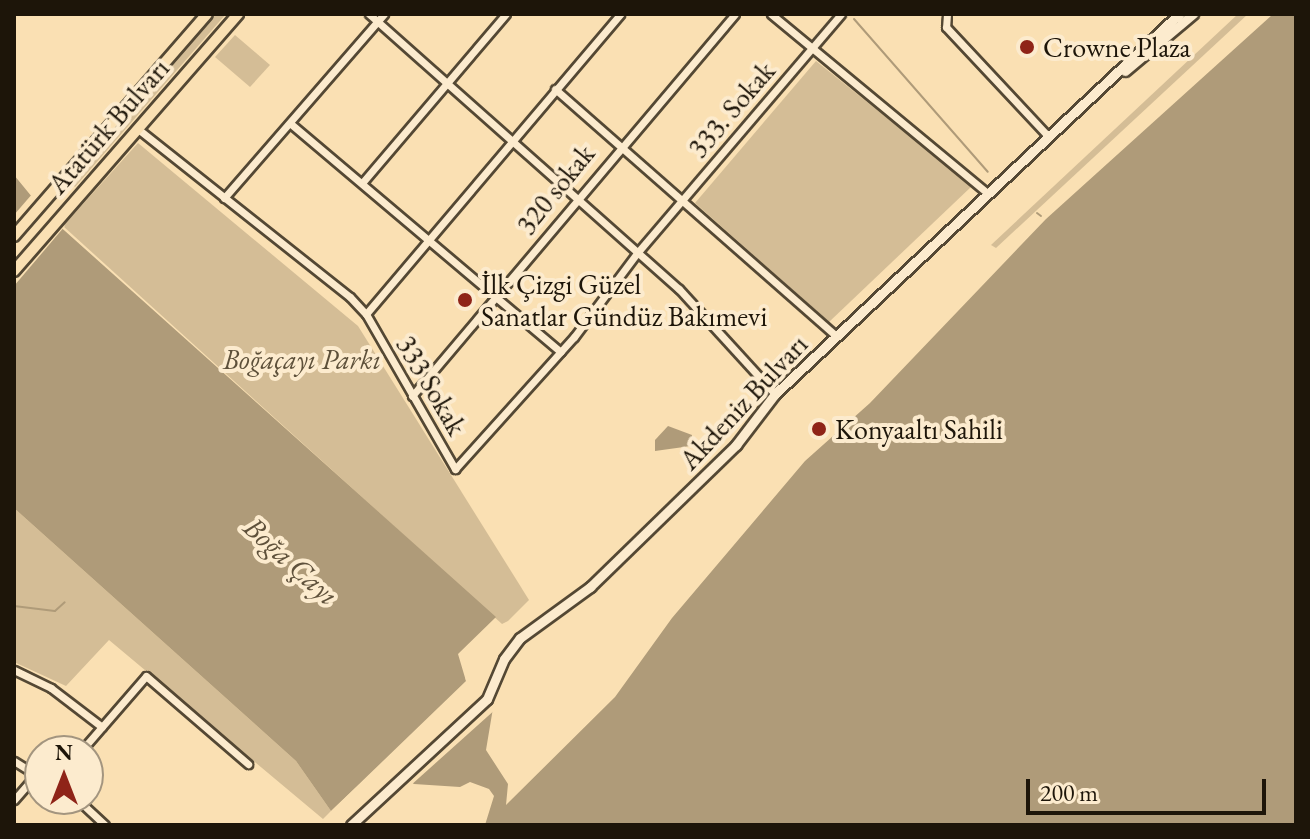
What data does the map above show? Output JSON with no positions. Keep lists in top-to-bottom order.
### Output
{
  "streets": {
    "main road": ["Atatürk Bulvarı", "Akdeniz Bulvarı"],
    "street": ["333. Sokak", "320 sokak", "333 Sokak"]
  },
  "crossings": [
    ["333. Sokak", "333 Sokak"],
    ["Atatürk Bulvarı", "333 Sokak"],
    ["320 sokak", "333 Sokak"]
  ],
  "water": ["Boğa Çayı"],
  "parks": ["Boğaçayı Parkı"],
  "places": ["Crowne Plaza", "İlk Çizgi Güzel Sanatlar Gündüz Bakımevi", "Konyaaltı Sahili"],
  "scale_bar": "200 m",
  "north": "top"
}
